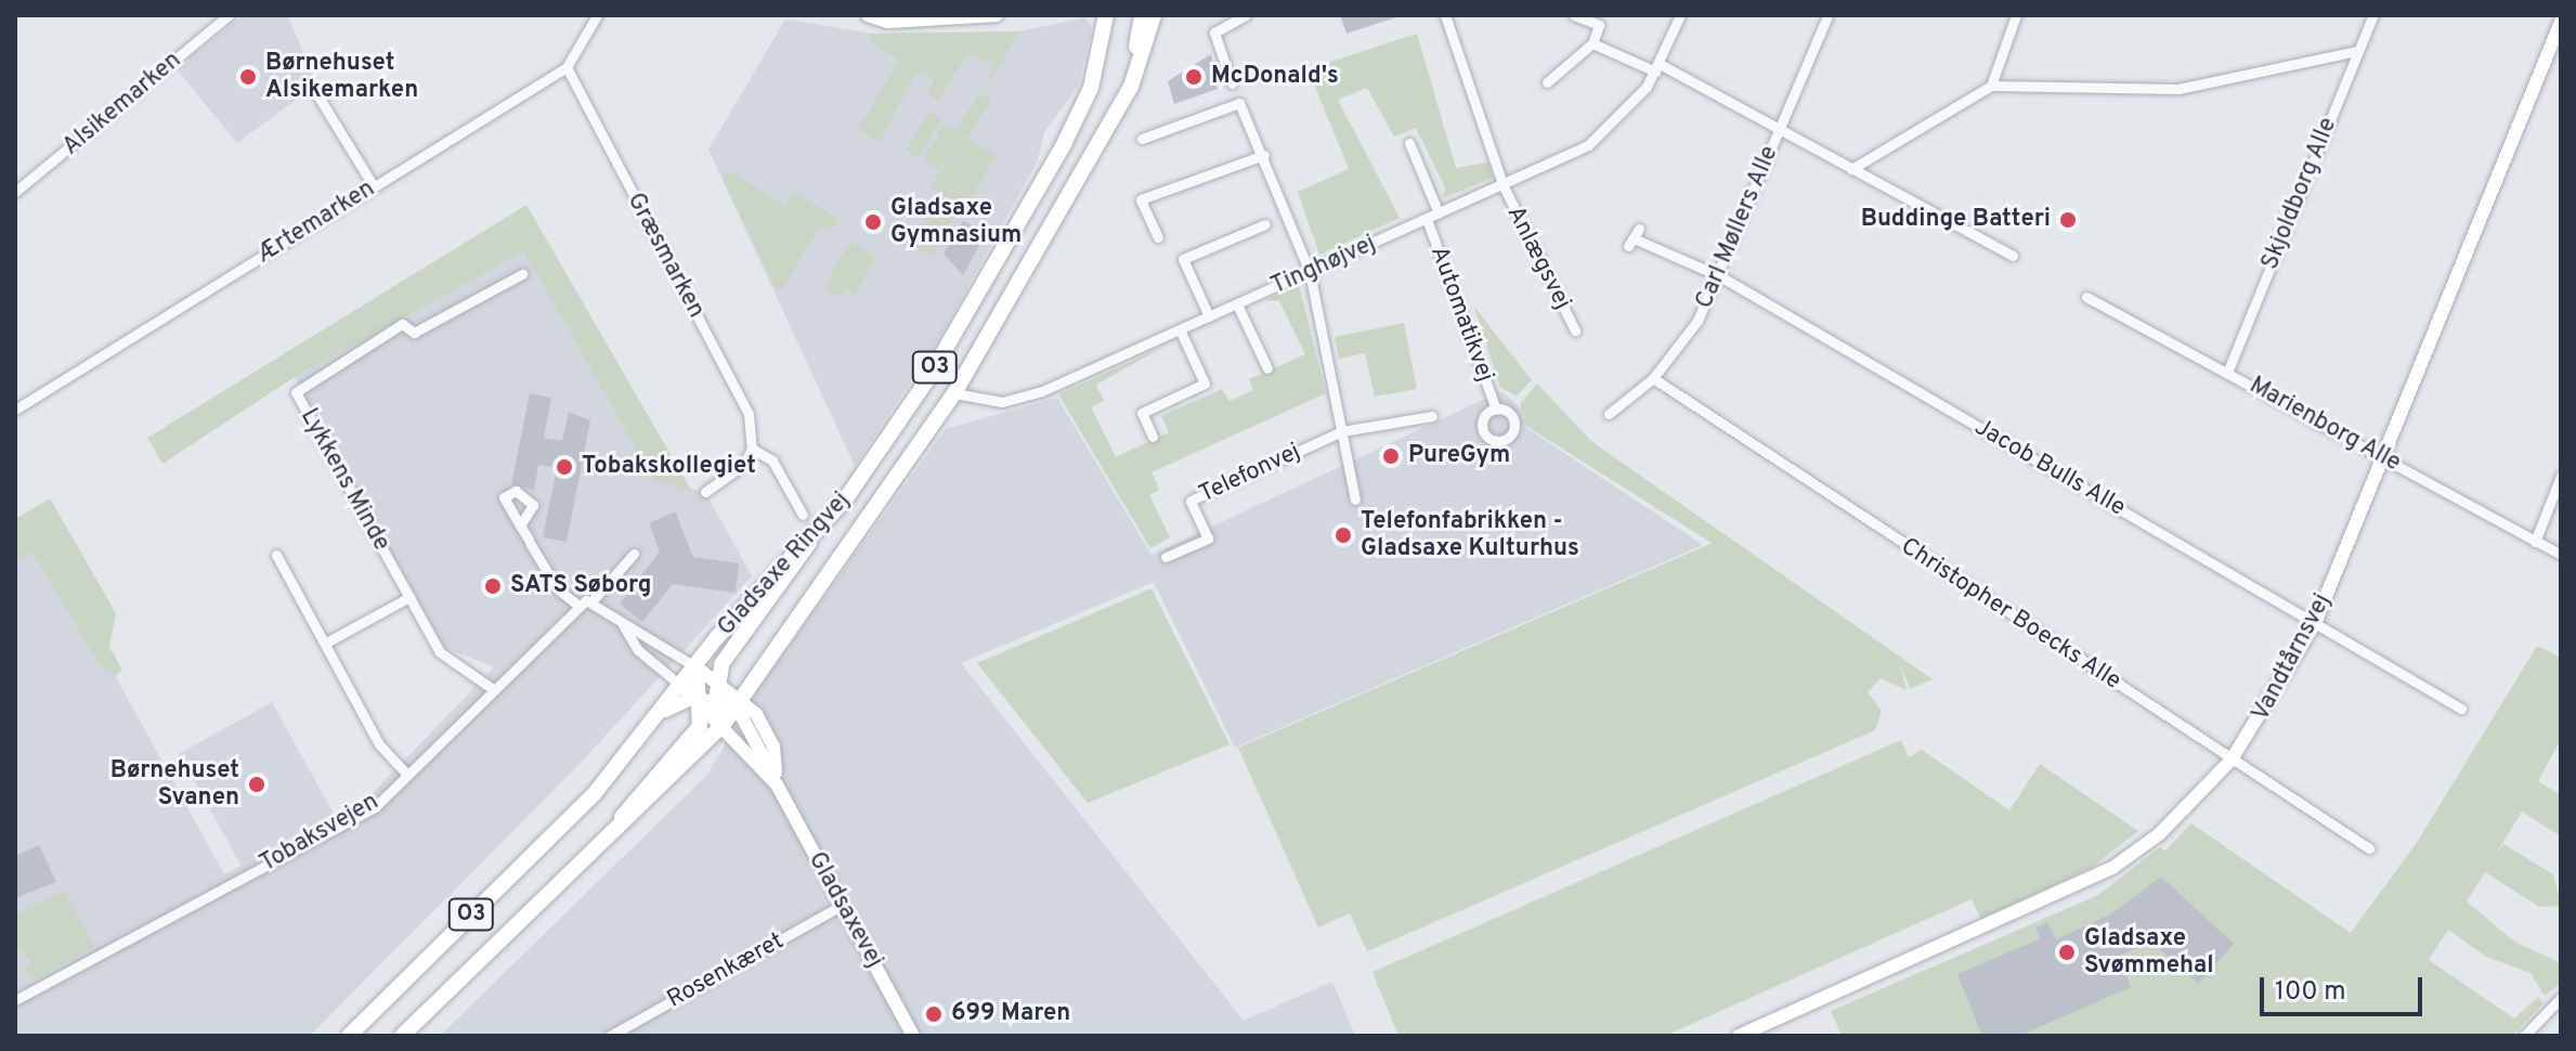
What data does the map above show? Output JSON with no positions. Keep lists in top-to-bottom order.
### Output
{
  "streets": {
    "main road": ["O3", "Gladsaxe Ringvej"],
    "street": [
      "Alsikemarken",
      "Skjoldborg Alle",
      "Ærtemarken",
      "Carl Møllers Alle",
      "Græsmarken",
      "Anlægsvej",
      "Tinghøjvej",
      "Automatikvej",
      "Marienborg Alle",
      "Jacob Bulls Alle",
      "Telefonvej",
      "Lykkens Minde",
      "Christopher Boecks Alle",
      "Vandtårnsvej",
      "Tobaksvejen",
      "Gladsaxevej",
      "Rosenkæret"
    ]
  },
  "crossings": [
    ["Skjoldborg Alle", "Marienborg Alle"],
    ["Ærtemarken", "Græsmarken"],
    ["Carl Møllers Alle", "Jacob Bulls Alle"],
    ["Carl Møllers Alle", "Christopher Boecks Alle"],
    ["Anlægsvej", "Tinghøjvej"],
    ["Tinghøjvej", "Automatikvej"],
    ["Tinghøjvej", "Gladsaxe Ringvej"],
    ["Marienborg Alle", "Vandtårnsvej"],
    ["Jacob Bulls Alle", "Vandtårnsvej"],
    ["Lykkens Minde", "Tobaksvejen"],
    ["Gladsaxe Ringvej", "Gladsaxevej"],
    ["Christopher Boecks Alle", "Vandtårnsvej"],
    ["Gladsaxevej", "Rosenkæret"]
  ],
  "places": [
    "Børnehuset Alsikemarken",
    "McDonald's",
    "Buddinge Batteri",
    "Gladsaxe Gymnasium",
    "PureGym",
    "Tobakskollegiet",
    "Telefonfabrikken - Gladsaxe Kulturhus",
    "SATS Søborg",
    "Børnehuset Svanen",
    "Gladsaxe Svømmehal",
    "699 Maren"
  ],
  "scale_bar": "100 m"
}
